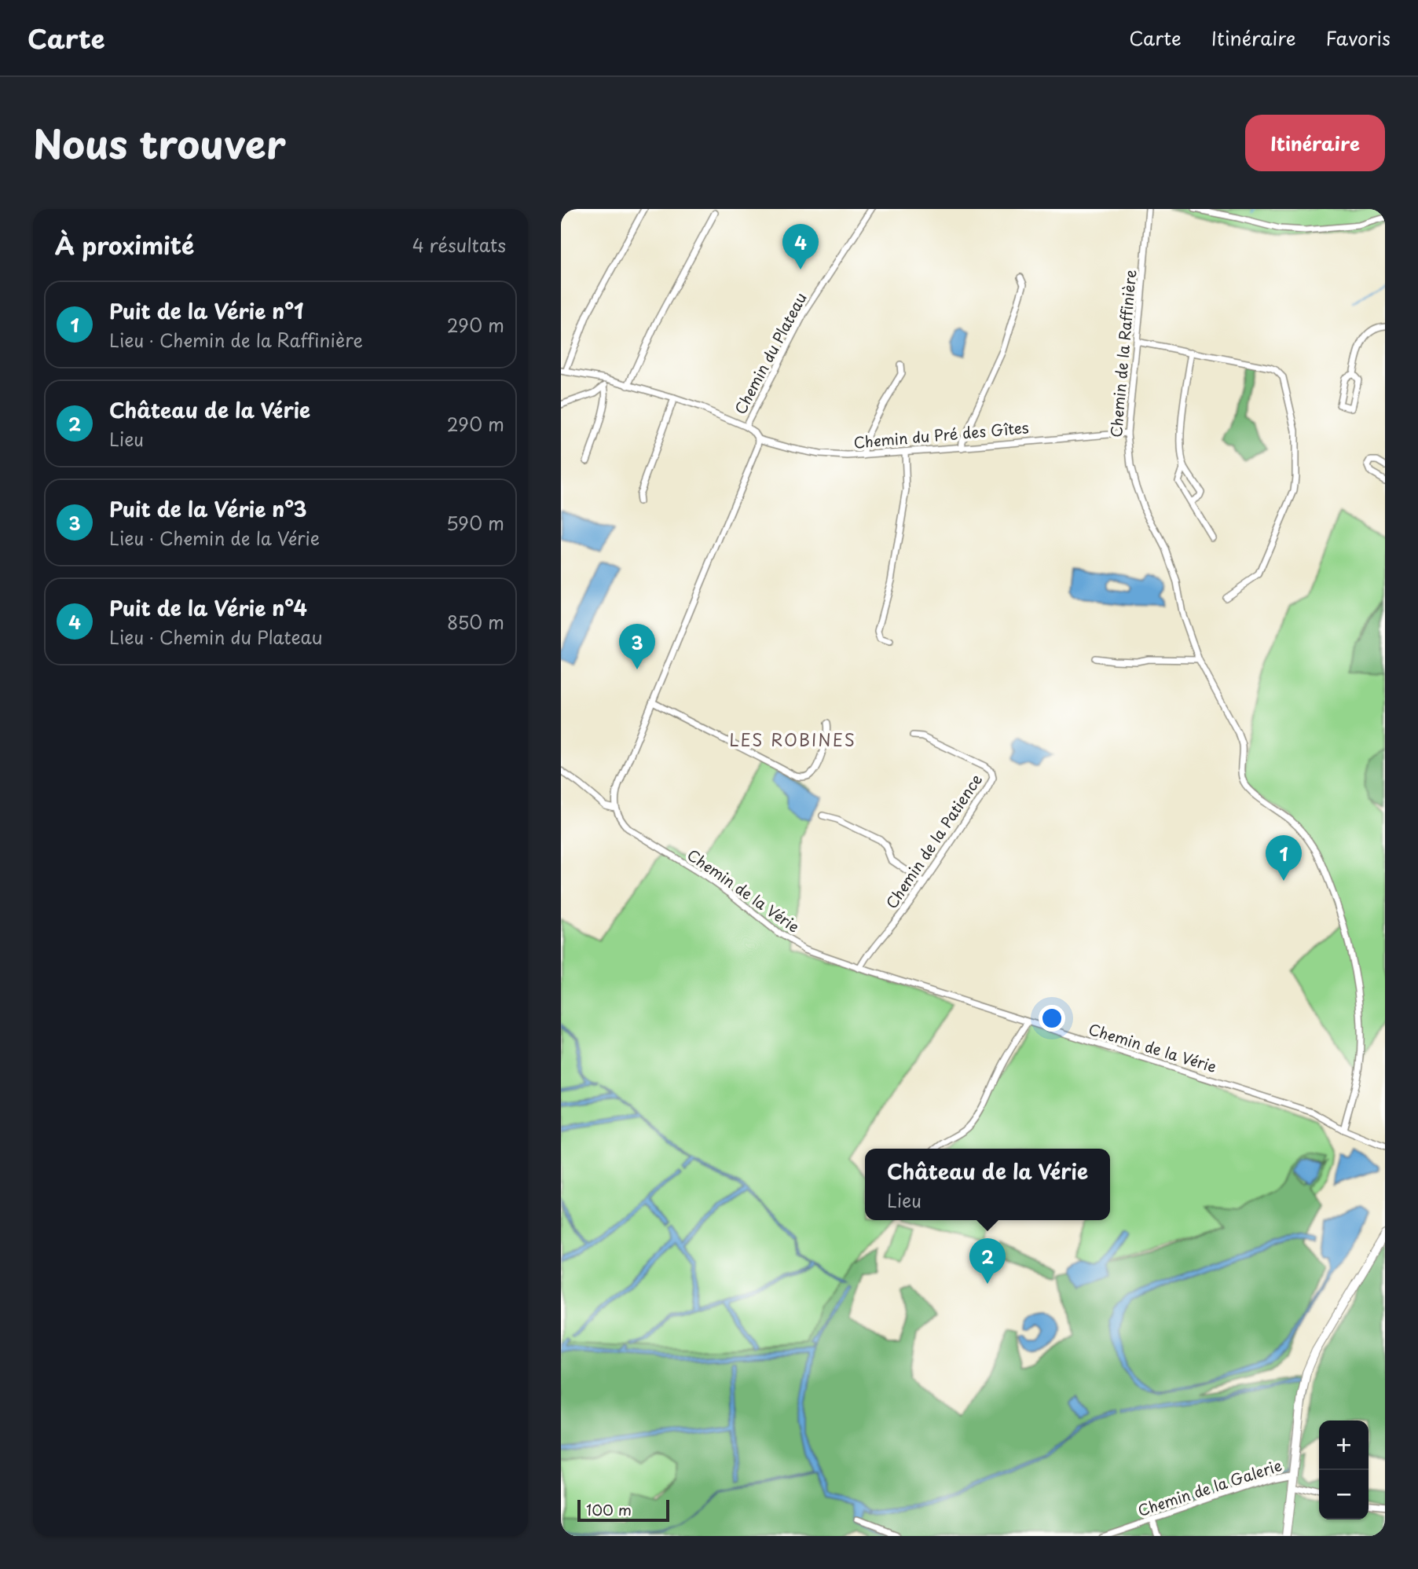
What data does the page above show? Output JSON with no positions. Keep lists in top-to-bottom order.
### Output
{
  "streets": {
    "street": [
      "Chemin du Plateau",
      "Chemin de la Raffinière",
      "Chemin du Pré des Gîtes",
      "Chemin de la Patience",
      "Chemin de la Vérie",
      "Chemin de la Galerie"
    ]
  },
  "crossings": [
    ["Chemin de la Raffinière", "Chemin du Pré des Gîtes"],
    ["Chemin de la Raffinière", "Chemin de la Vérie"],
    ["Chemin de la Patience", "Chemin de la Vérie"]
  ],
  "districts": ["LES ROBINES"],
  "scale_bar": "100 m",
  "page": {
    "header": "Carte",
    "nav": ["Carte", "Itinéraire", "Favoris"],
    "title": "Nous trouver",
    "buttons": "Itinéraire",
    "heading": ["À proximité", "4 résultats"],
    "pins": [
      "4",
      "3",
      "1",
      "2"
    ],
    "list": [
      {
        "mark": "1",
        "name": "Puit de la Vérie n°1",
        "note": "Lieu · Chemin de la Raffinière",
        "value": "290 m"
      },
      {
        "mark": "2",
        "name": "Château de la Vérie",
        "note": "Lieu",
        "value": "290 m"
      },
      {
        "mark": "3",
        "name": "Puit de la Vérie n°3",
        "note": "Lieu · Chemin de la Vérie",
        "value": "590 m"
      },
      {
        "mark": "4",
        "name": "Puit de la Vérie n°4",
        "note": "Lieu · Chemin du Plateau",
        "value": "850 m"
      }
    ],
    "popup": ["Château de la Vérie", "Lieu"],
    "map_buttons": ["+", "−"],
    "scale": "100 m"
  }
}
